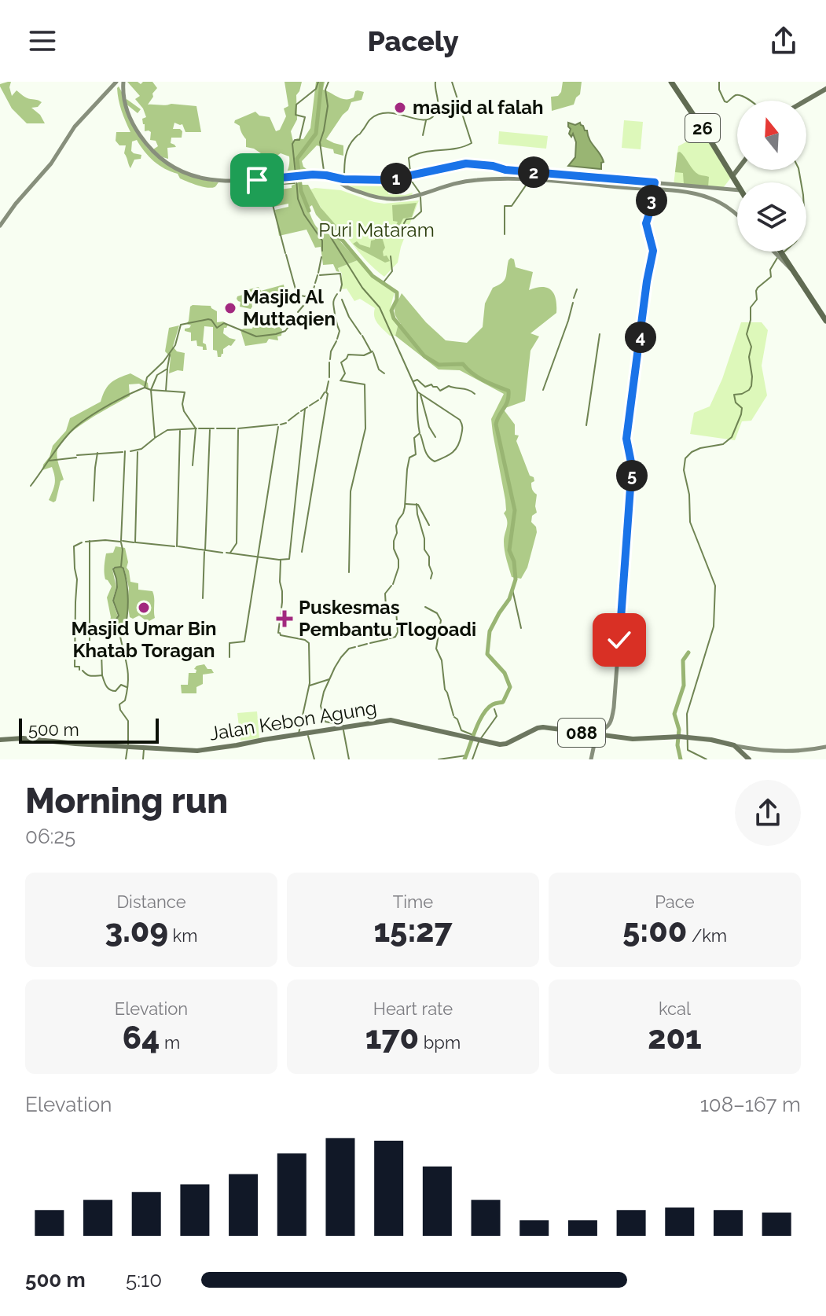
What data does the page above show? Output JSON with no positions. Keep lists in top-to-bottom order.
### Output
{
  "streets": {
    "highway": ["26"],
    "main road": ["Jalan Kebon Agung", "088"]
  },
  "parks": ["Puri Mataram"],
  "places": {
    "other": ["masjid al falah", "Masjid Al Muttaqien", "Masjid Umar Bin Khatab Toragan"],
    "health": ["Puskesmas Pembantu Tlogoadi"]
  },
  "scale_bar": "500 m",
  "north": "top",
  "page": {
    "header": "Pacely",
    "pins": [
      "2",
      "1",
      "3",
      "4",
      "5"
    ],
    "scale": "500 m",
    "heading": ["Morning run", "06:25"],
    "stats": [
      ["Distance", "3.09 km"],
      ["Time", "15:27"],
      ["Pace", "5:00 /km"],
      ["Elevation", "64 m"],
      ["Heart rate", "170 bpm"],
      ["kcal", "201"]
    ],
    "chart": ["Elevation", "108–167 m"],
    "list": [
      {
        "name": "500 m",
        "note": "5:10"
      }
    ]
  }
}
